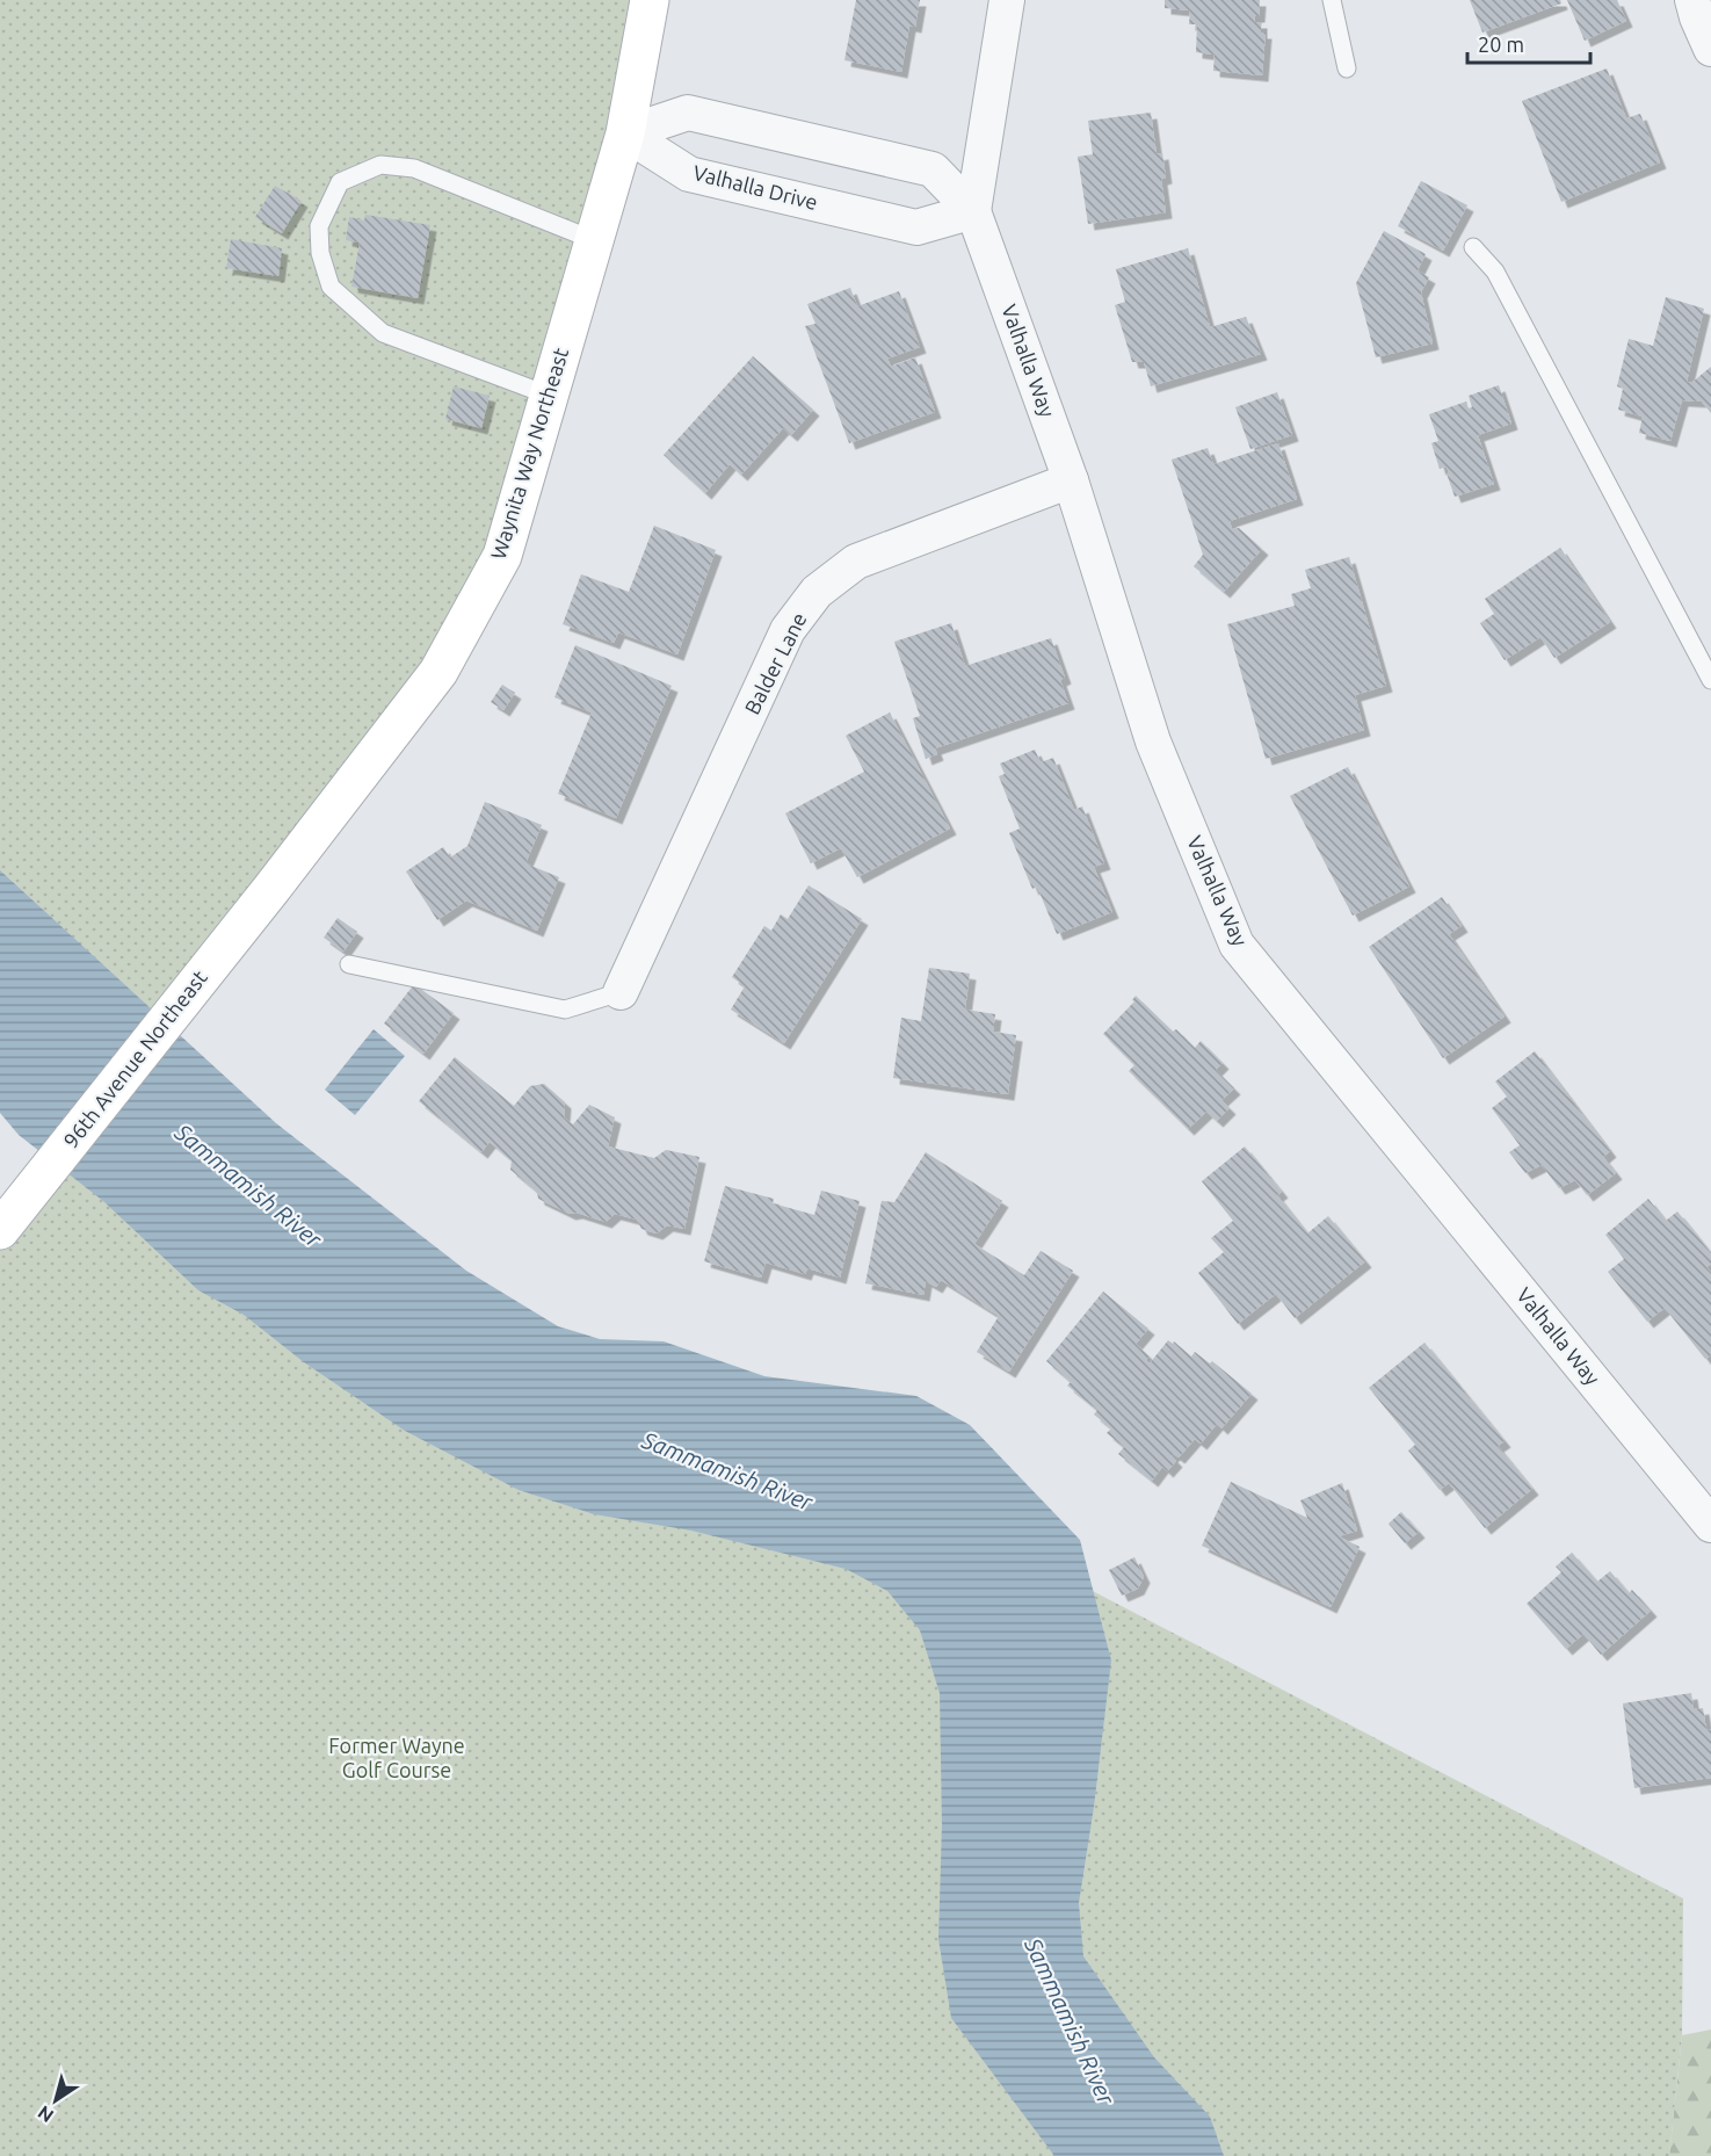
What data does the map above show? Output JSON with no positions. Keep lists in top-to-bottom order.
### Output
{
  "streets": {
    "main road": ["Waynita Way Northeast", "96th Avenue Northeast"],
    "street": ["Valhalla Drive", "Valhalla Way", "Balder Lane"]
  },
  "crossings": [
    ["Valhalla Drive", "Valhalla Way"],
    ["Valhalla Drive", "Waynita Way Northeast"],
    ["Valhalla Way", "Balder Lane"],
    ["Waynita Way Northeast", "96th Avenue Northeast"]
  ],
  "water": ["Sammamish River"],
  "parks": ["Former Wayne Golf Course"],
  "scale_bar": "20 m",
  "north": "bottom left"
}
